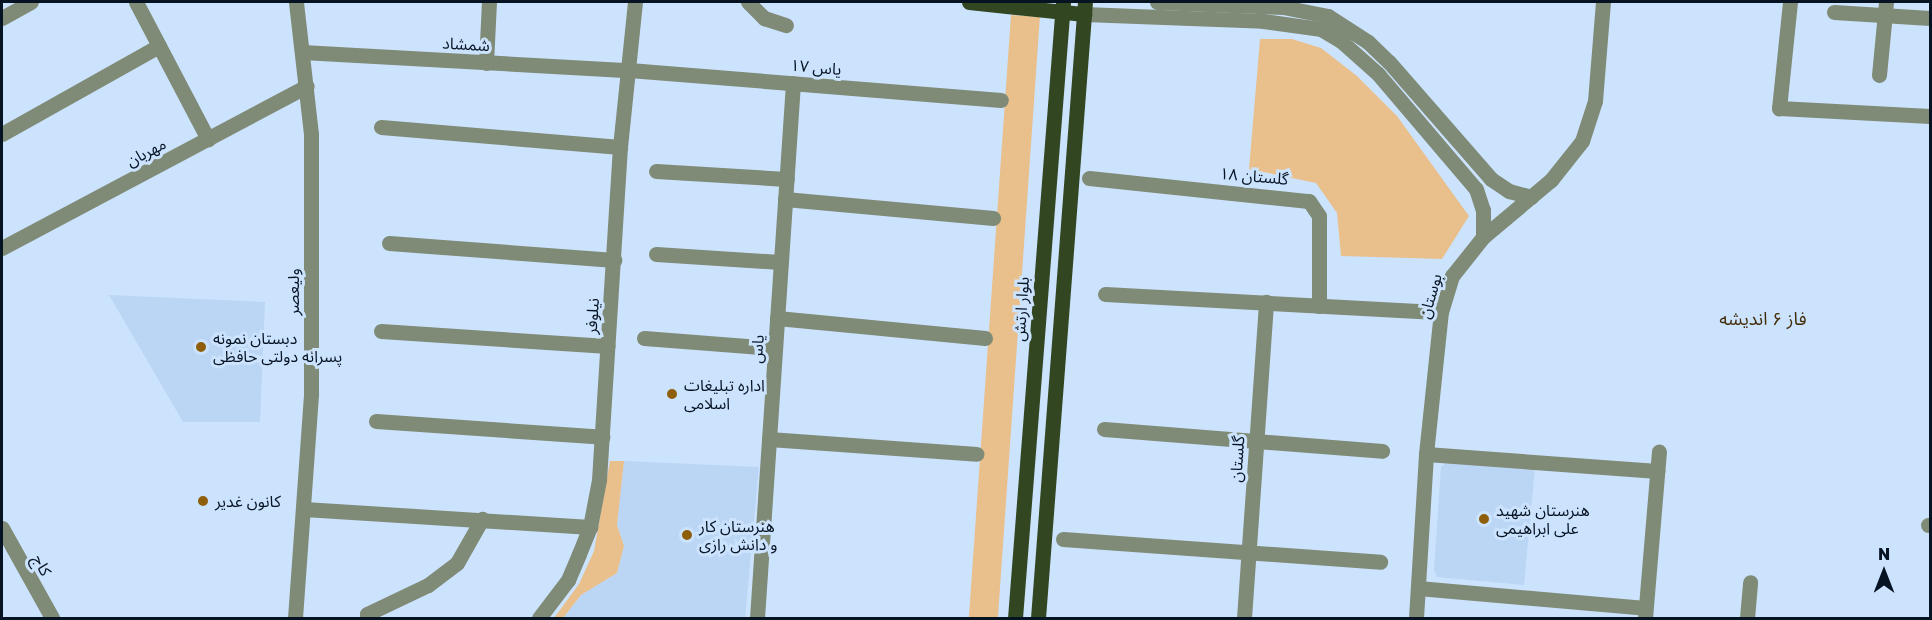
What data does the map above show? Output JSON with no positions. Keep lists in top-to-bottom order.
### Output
{
  "streets": {
    "main road": ["بلوار ارتش"],
    "street": [
      "شمشاد",
      "یاس ۱۷",
      "مهربان",
      "گلستان ۱۸",
      "ولیعصر",
      "بوستان",
      "نیلوفر",
      "یاس",
      "گلستان",
      "کاج"
    ]
  },
  "crossings": [
    ["شمشاد", "یاس ۱۷"],
    ["شمشاد", "ولیعصر"],
    ["شمشاد", "نیلوفر"],
    ["یاس ۱۷", "نیلوفر"],
    ["یاس ۱۷", "یاس"],
    ["مهربان", "ولیعصر"]
  ],
  "districts": ["فاز ۶ اندیشه"],
  "places": [
    "دبستان نمونه پسرانه دولتی حافظی",
    "اداره تبلیغات اسلامی",
    "کانون غدیر",
    "هنرستان شهید علی ابراهیمی",
    "هنرستان کار و دانش رازی"
  ],
  "north": "top"
}
